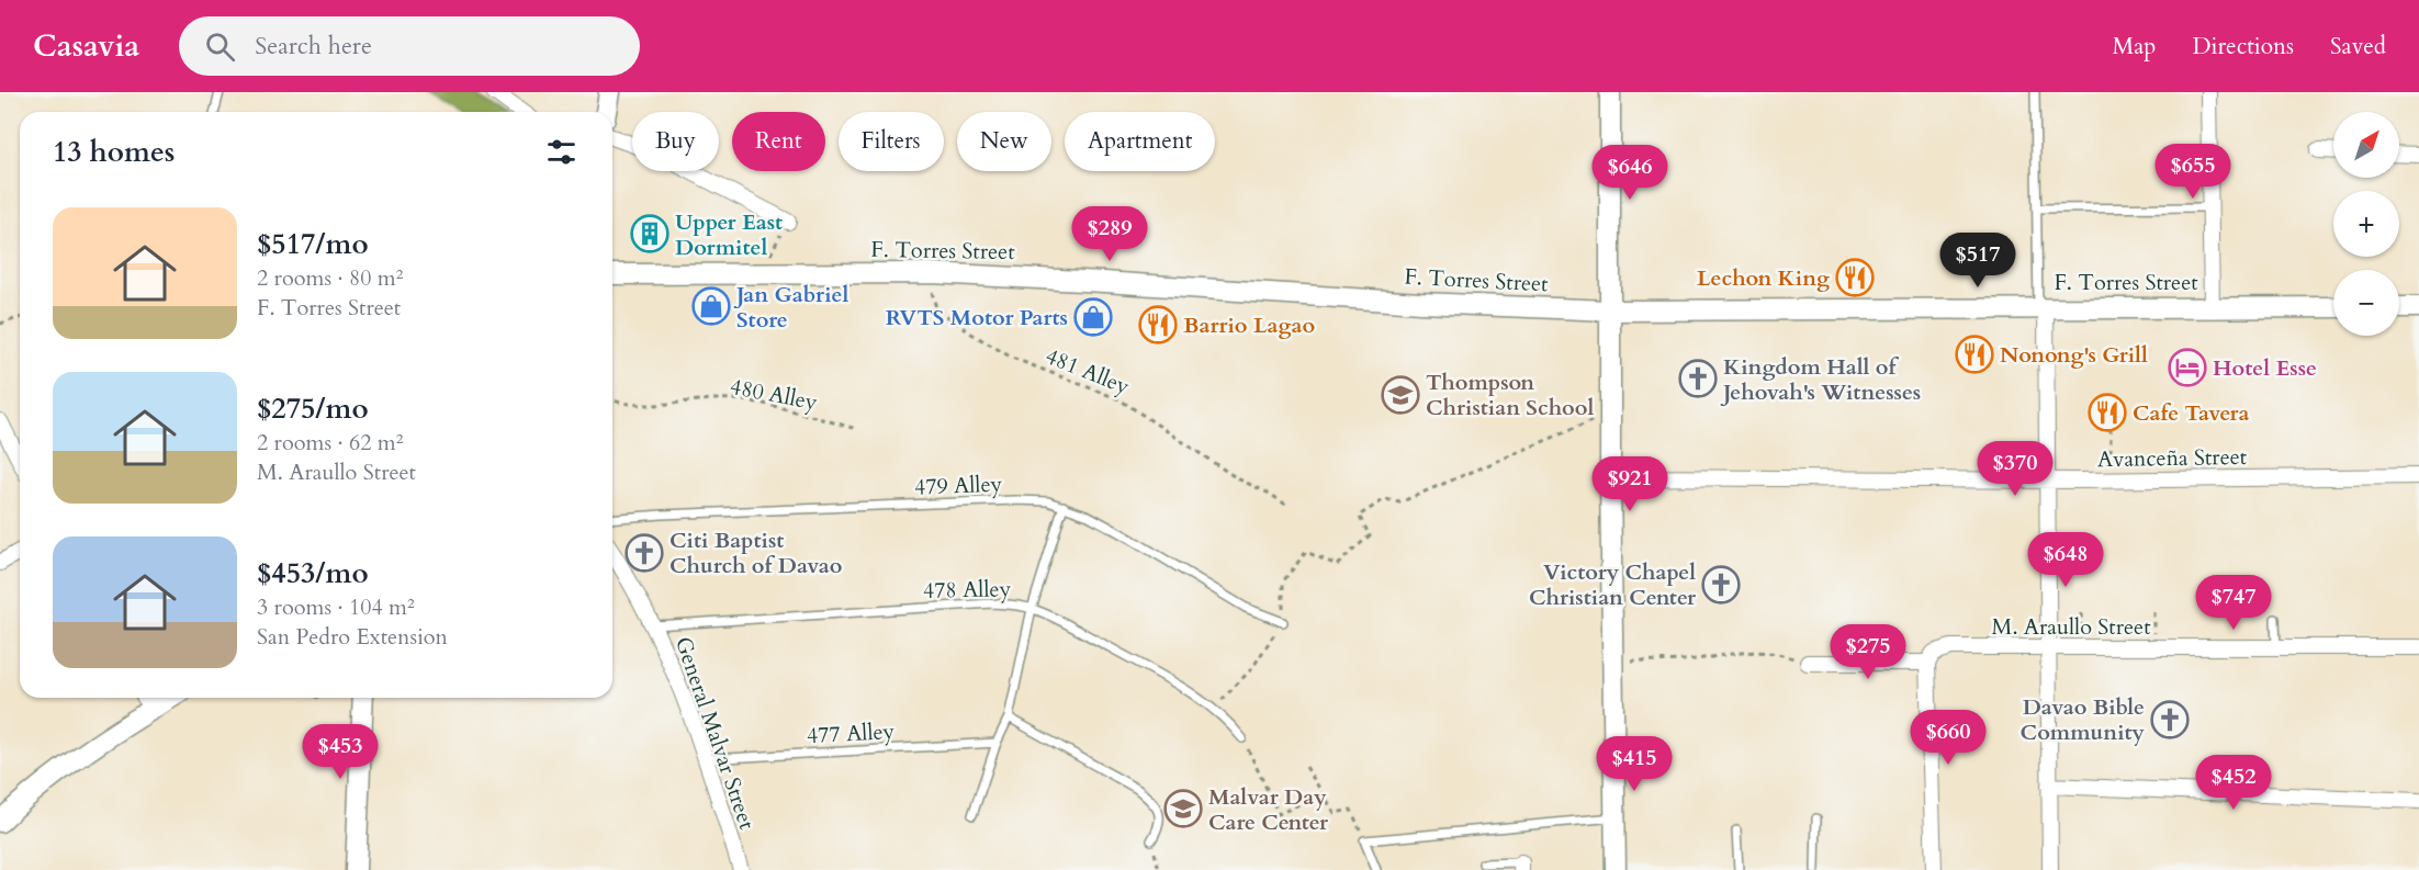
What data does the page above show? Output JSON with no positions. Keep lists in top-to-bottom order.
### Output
{
  "streets": {
    "main road": ["F. Torres Street"],
    "street": ["Avanceña Street", "M. Araullo Street", "General Malvar Street"],
    "lane": ["479 Alley", "478 Alley", "477 Alley"],
    "path": ["481 Alley", "480 Alley"]
  },
  "crossings": [
    ["F. Torres Street", "481 Alley"],
    ["478 Alley", "General Malvar Street"],
    ["General Malvar Street", "477 Alley"]
  ],
  "places": {
    "building": ["Upper East Dormitel"],
    "restaurant": [
      "Lechon King",
      "Barrio Lagao",
      "Nonong's Grill",
      "Cafe Tavera"
    ],
    "shop": ["Jan Gabriel Store", "RVTS Motor Parts"],
    "hotel": ["Hotel Esse"],
    "church": [
      "Kingdom Hall of Jehovah's Witnesses",
      "Citi Baptist Church of Davao",
      "Victory Chapel Christian Center",
      "Davao Bible Community"
    ],
    "school or university": ["Thompson Christian School", "Malvar Day Care Center"]
  },
  "north": "top right",
  "page": {
    "header": "Casavia",
    "search": "Search here",
    "nav": ["Map", "Directions", "Saved"],
    "map_buttons": ["+", "−"],
    "chip": [
      "Buy",
      "Rent",
      "Filters",
      "New",
      "Apartment"
    ],
    "heading": "13 homes",
    "price": [
      "$655",
      "$646",
      "$289",
      "$517",
      "$370",
      "$921",
      "$648",
      "$747",
      "$275",
      "$660",
      "$453",
      "$415",
      "$452"
    ],
    "list": [
      {
        "name": "$517/mo",
        "note": "2 rooms · 80 m² · F. Torres Street"
      },
      {
        "name": "$275/mo",
        "note": "2 rooms · 62 m² · M. Araullo Street"
      },
      {
        "name": "$453/mo",
        "note": "3 rooms · 104 m² · San Pedro Extension"
      }
    ]
  }
}
